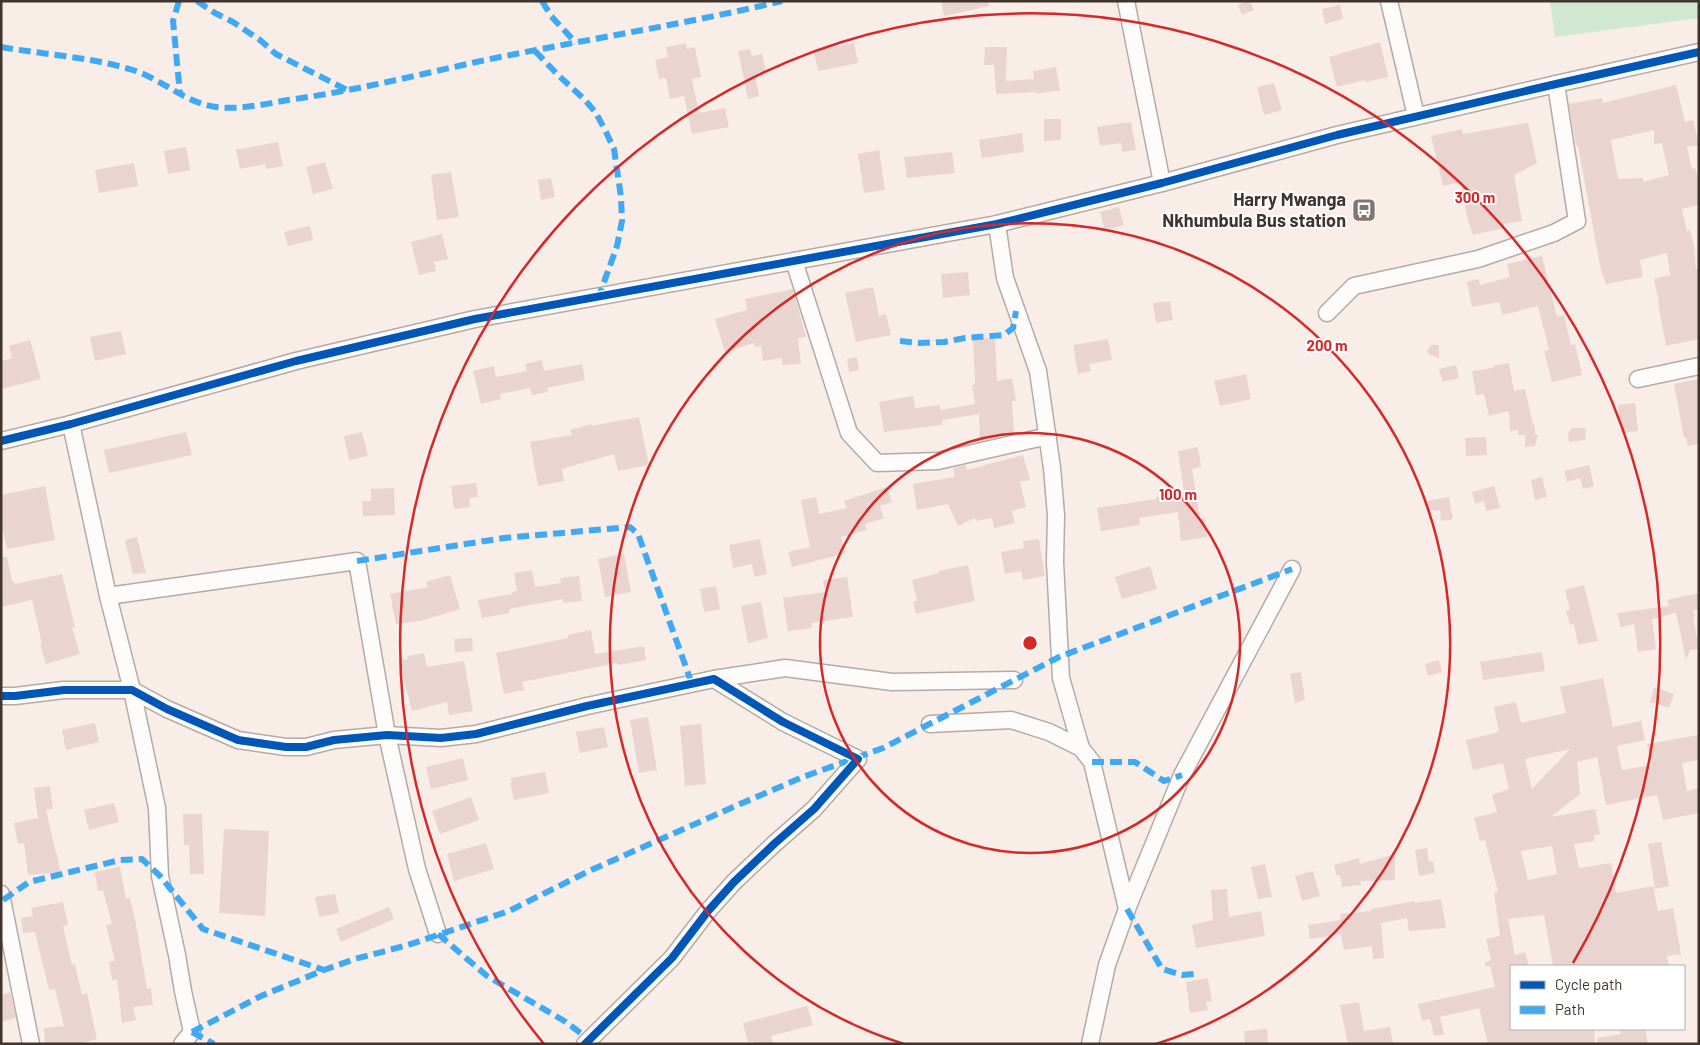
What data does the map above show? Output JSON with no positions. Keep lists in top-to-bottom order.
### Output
{
  "places": {
    "bus stop": ["Harry Mwanga Nkhumbula Bus station"]
  },
  "legend": ["Cycle path", "Path"],
  "rings": ["300 m", "200 m", "100 m"]
}
